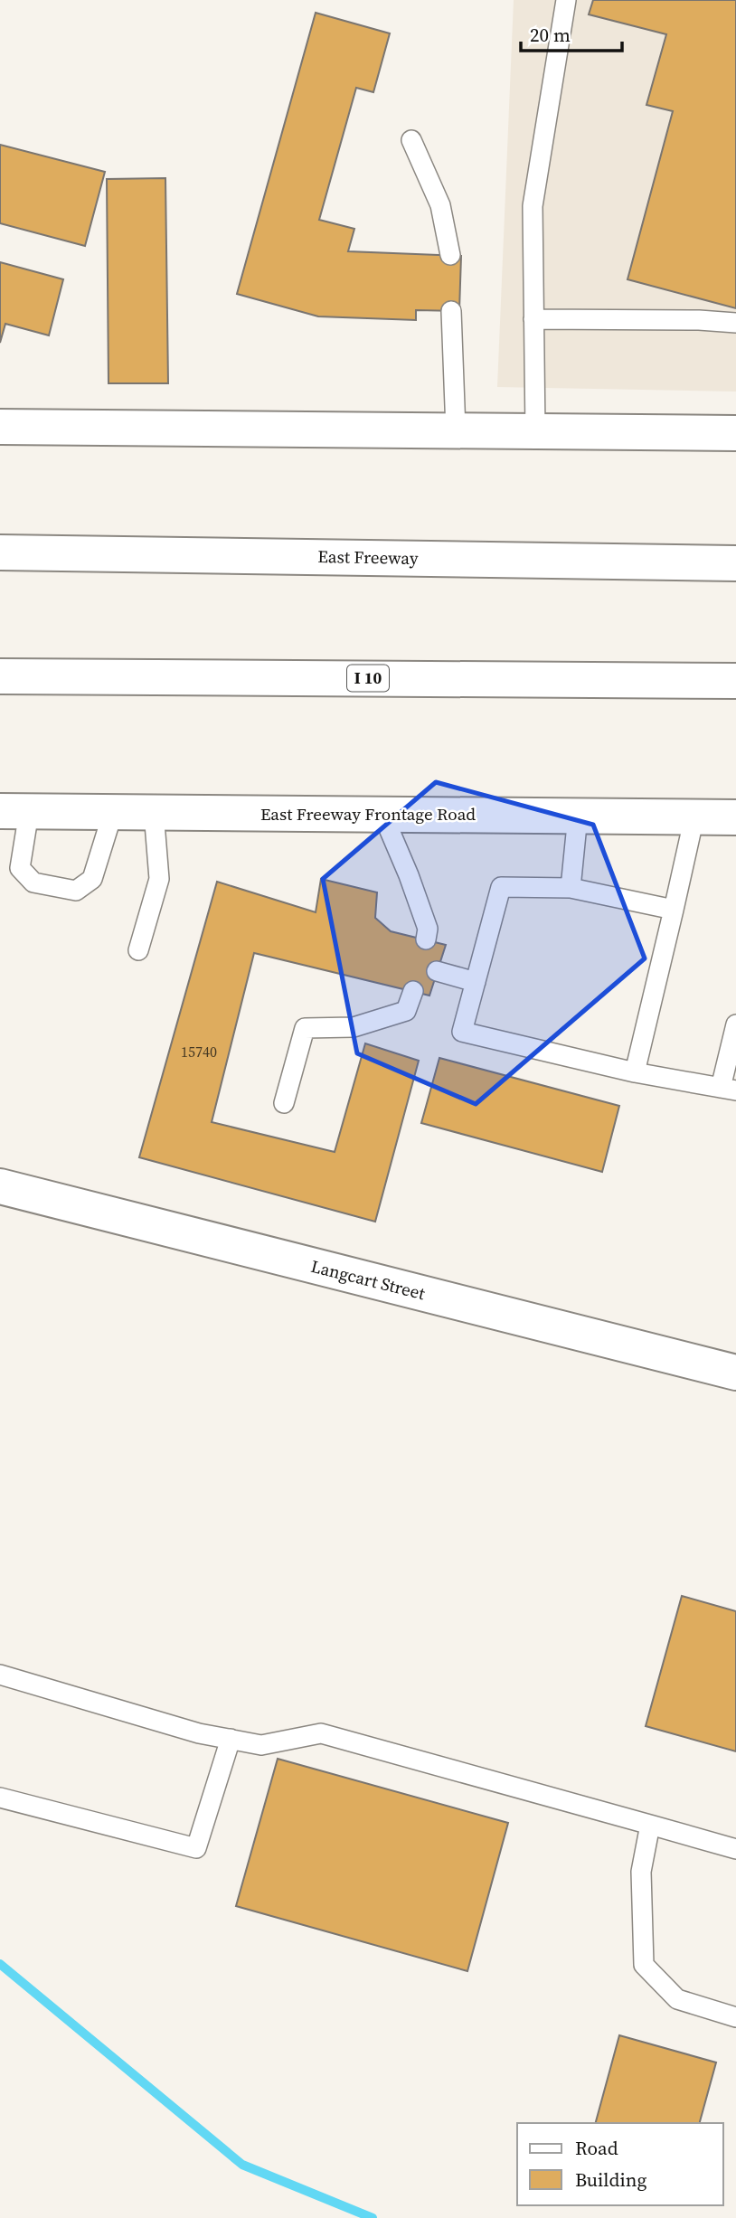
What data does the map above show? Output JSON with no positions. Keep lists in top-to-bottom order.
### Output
{
  "streets": {
    "main road": [
      "East Freeway",
      "I 10",
      "East Freeway Frontage Road",
      "Langcart Street"
    ]
  },
  "house_numbers": ["15740"],
  "legend": ["Road", "Building"],
  "scale_bar": "20 m"
}
